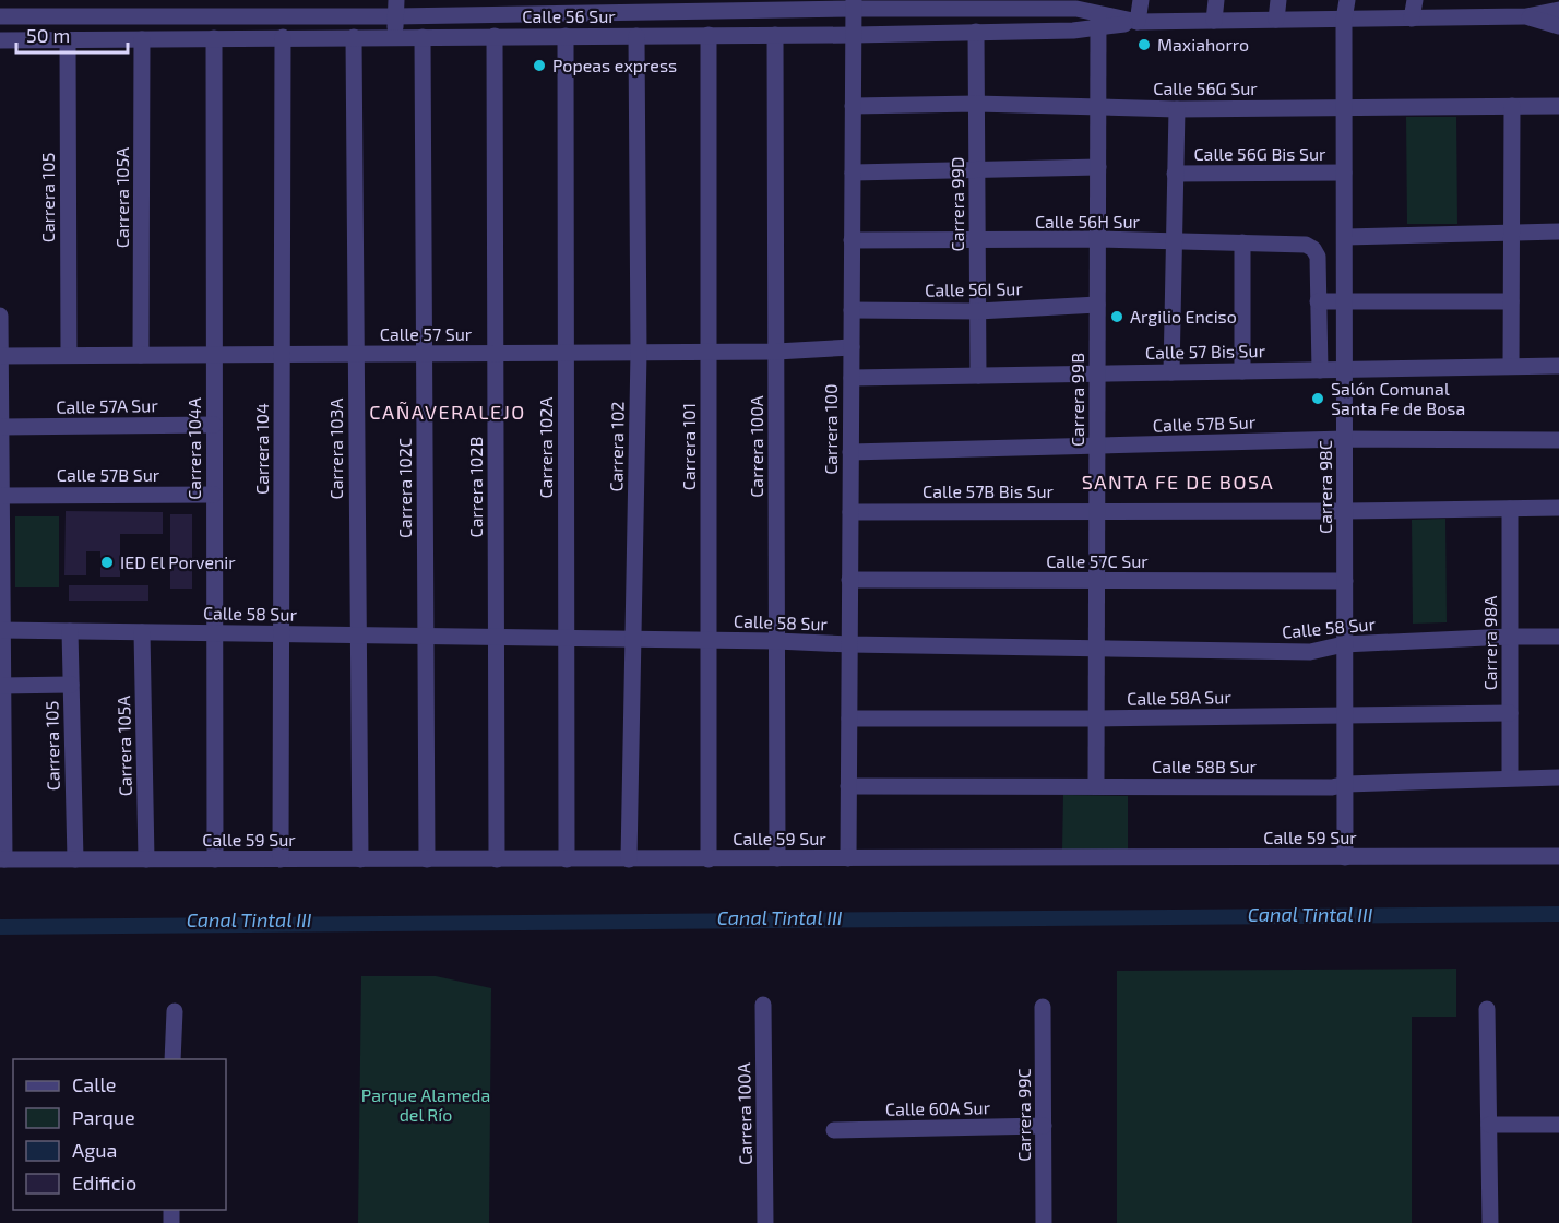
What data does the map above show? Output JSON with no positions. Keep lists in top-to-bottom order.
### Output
{
  "streets": {
    "street": [
      "Calle 56 Sur",
      "Calle 56G Sur",
      "Calle 56G Bis Sur",
      "Carrera 105",
      "Carrera 105A",
      "Carrera 99D",
      "Calle 56H Sur",
      "Calle 56I Sur",
      "Calle 57 Sur",
      "Calle 57 Bis Sur",
      "Carrera 99B",
      "Calle 57A Sur",
      "Calle 57B Sur",
      "Carrera 100",
      "Carrera 102",
      "Carrera 101",
      "Carrera 100A",
      "Carrera 102A",
      "Carrera 104A",
      "Carrera 104",
      "Carrera 103A",
      "Carrera 102B",
      "Carrera 98C",
      "Carrera 102C",
      "Calle 57B Bis Sur",
      "Calle 57C Sur",
      "Calle 58 Sur",
      "Carrera 98A",
      "Calle 58A Sur",
      "Calle 58B Sur",
      "Calle 59 Sur",
      "Calle 60A Sur",
      "Carrera 99C"
    ]
  },
  "crossings": [
    ["Calle 56 Sur", "Carrera 105"],
    ["Calle 56 Sur", "Carrera 105A"],
    ["Calle 56 Sur", "Carrera 99D"],
    ["Calle 56 Sur", "Carrera 99B"],
    ["Calle 56 Sur", "Carrera 100"],
    ["Calle 56 Sur", "Carrera 102"],
    ["Calle 56 Sur", "Carrera 101"],
    ["Calle 56 Sur", "Carrera 100A"],
    ["Calle 56 Sur", "Carrera 102A"],
    ["Calle 56 Sur", "Carrera 104A"],
    ["Calle 56 Sur", "Carrera 104"],
    ["Calle 56 Sur", "Carrera 103A"],
    ["Calle 56 Sur", "Carrera 102B"],
    ["Calle 56 Sur", "Carrera 98C"],
    ["Calle 56 Sur", "Carrera 102C"],
    ["Calle 56G Sur", "Carrera 99D"],
    ["Calle 56G Sur", "Carrera 99B"],
    ["Calle 56G Sur", "Carrera 100"],
    ["Calle 56G Sur", "Carrera 98C"],
    ["Calle 56G Bis Sur", "Carrera 98C"],
    ["Carrera 105", "Calle 57 Sur"],
    ["Carrera 105", "Calle 58 Sur"],
    ["Carrera 105", "Calle 59 Sur"],
    ["Carrera 105A", "Calle 57 Sur"],
    ["Carrera 105A", "Calle 58 Sur"],
    ["Carrera 105A", "Calle 59 Sur"],
    ["Carrera 99D", "Calle 56H Sur"],
    ["Carrera 99D", "Calle 56I Sur"],
    ["Carrera 99D", "Calle 57 Bis Sur"],
    ["Calle 56H Sur", "Carrera 99B"],
    ["Calle 56H Sur", "Carrera 100"],
    ["Calle 56I Sur", "Carrera 99B"],
    ["Calle 56I Sur", "Carrera 100"],
    ["Calle 57 Sur", "Carrera 100"],
    ["Calle 57 Sur", "Carrera 102"],
    ["Calle 57 Sur", "Carrera 101"],
    ["Calle 57 Sur", "Carrera 100A"],
    ["Calle 57 Sur", "Carrera 102A"],
    ["Calle 57 Sur", "Carrera 104A"],
    ["Calle 57 Sur", "Carrera 104"],
    ["Calle 57 Sur", "Carrera 103A"],
    ["Calle 57 Sur", "Carrera 102B"],
    ["Calle 57 Sur", "Carrera 102C"],
    ["Calle 57 Bis Sur", "Carrera 99B"],
    ["Calle 57 Bis Sur", "Carrera 100"],
    ["Calle 57 Bis Sur", "Carrera 98C"],
    ["Carrera 99B", "Calle 57B Sur"],
    ["Carrera 99B", "Calle 57B Bis Sur"],
    ["Carrera 99B", "Calle 57C Sur"],
    ["Carrera 99B", "Calle 58 Sur"],
    ["Carrera 99B", "Calle 58A Sur"],
    ["Carrera 99B", "Calle 58B Sur"],
    ["Calle 57A Sur", "Carrera 104A"],
    ["Calle 57B Sur", "Carrera 100"],
    ["Calle 57B Sur", "Carrera 104A"],
    ["Calle 57B Sur", "Carrera 98C"],
    ["Carrera 100", "Calle 57B Bis Sur"],
    ["Carrera 100", "Calle 57C Sur"],
    ["Carrera 100", "Calle 58 Sur"],
    ["Carrera 100", "Calle 58A Sur"],
    ["Carrera 100", "Calle 58B Sur"],
    ["Carrera 100", "Calle 59 Sur"],
    ["Carrera 102", "Calle 58 Sur"],
    ["Carrera 102", "Calle 59 Sur"],
    ["Carrera 101", "Calle 58 Sur"],
    ["Carrera 101", "Calle 59 Sur"],
    ["Carrera 100A", "Calle 58 Sur"],
    ["Carrera 100A", "Calle 59 Sur"],
    ["Carrera 102A", "Calle 58 Sur"],
    ["Carrera 102A", "Calle 59 Sur"],
    ["Carrera 104A", "Calle 58 Sur"],
    ["Carrera 104A", "Calle 59 Sur"],
    ["Carrera 104", "Calle 58 Sur"],
    ["Carrera 104", "Calle 59 Sur"],
    ["Carrera 103A", "Calle 58 Sur"],
    ["Carrera 103A", "Calle 59 Sur"],
    ["Carrera 102B", "Calle 58 Sur"],
    ["Carrera 102B", "Calle 59 Sur"],
    ["Carrera 98C", "Calle 57B Bis Sur"],
    ["Carrera 98C", "Calle 57C Sur"],
    ["Carrera 98C", "Calle 58 Sur"],
    ["Carrera 98C", "Calle 58A Sur"],
    ["Carrera 98C", "Calle 58B Sur"],
    ["Carrera 98C", "Calle 59 Sur"],
    ["Carrera 102C", "Calle 58 Sur"],
    ["Carrera 102C", "Calle 59 Sur"],
    ["Calle 57B Bis Sur", "Carrera 98A"],
    ["Calle 58 Sur", "Carrera 98A"],
    ["Carrera 98A", "Calle 58A Sur"],
    ["Carrera 98A", "Calle 58B Sur"],
    ["Calle 60A Sur", "Carrera 99C"]
  ],
  "districts": ["CAÑAVERALEJO", "SANTA FE DE BOSA"],
  "water": ["Canal Tintal III"],
  "parks": ["Parque Alameda del Río"],
  "places": [
    "Maxiahorro",
    "Popeas express",
    "Argilio Enciso",
    "Salón Comunal Santa Fe de Bosa",
    "IED El Porvenir"
  ],
  "legend": [
    "Calle",
    "Parque",
    "Agua",
    "Edificio"
  ],
  "scale_bar": "50 m"
}
